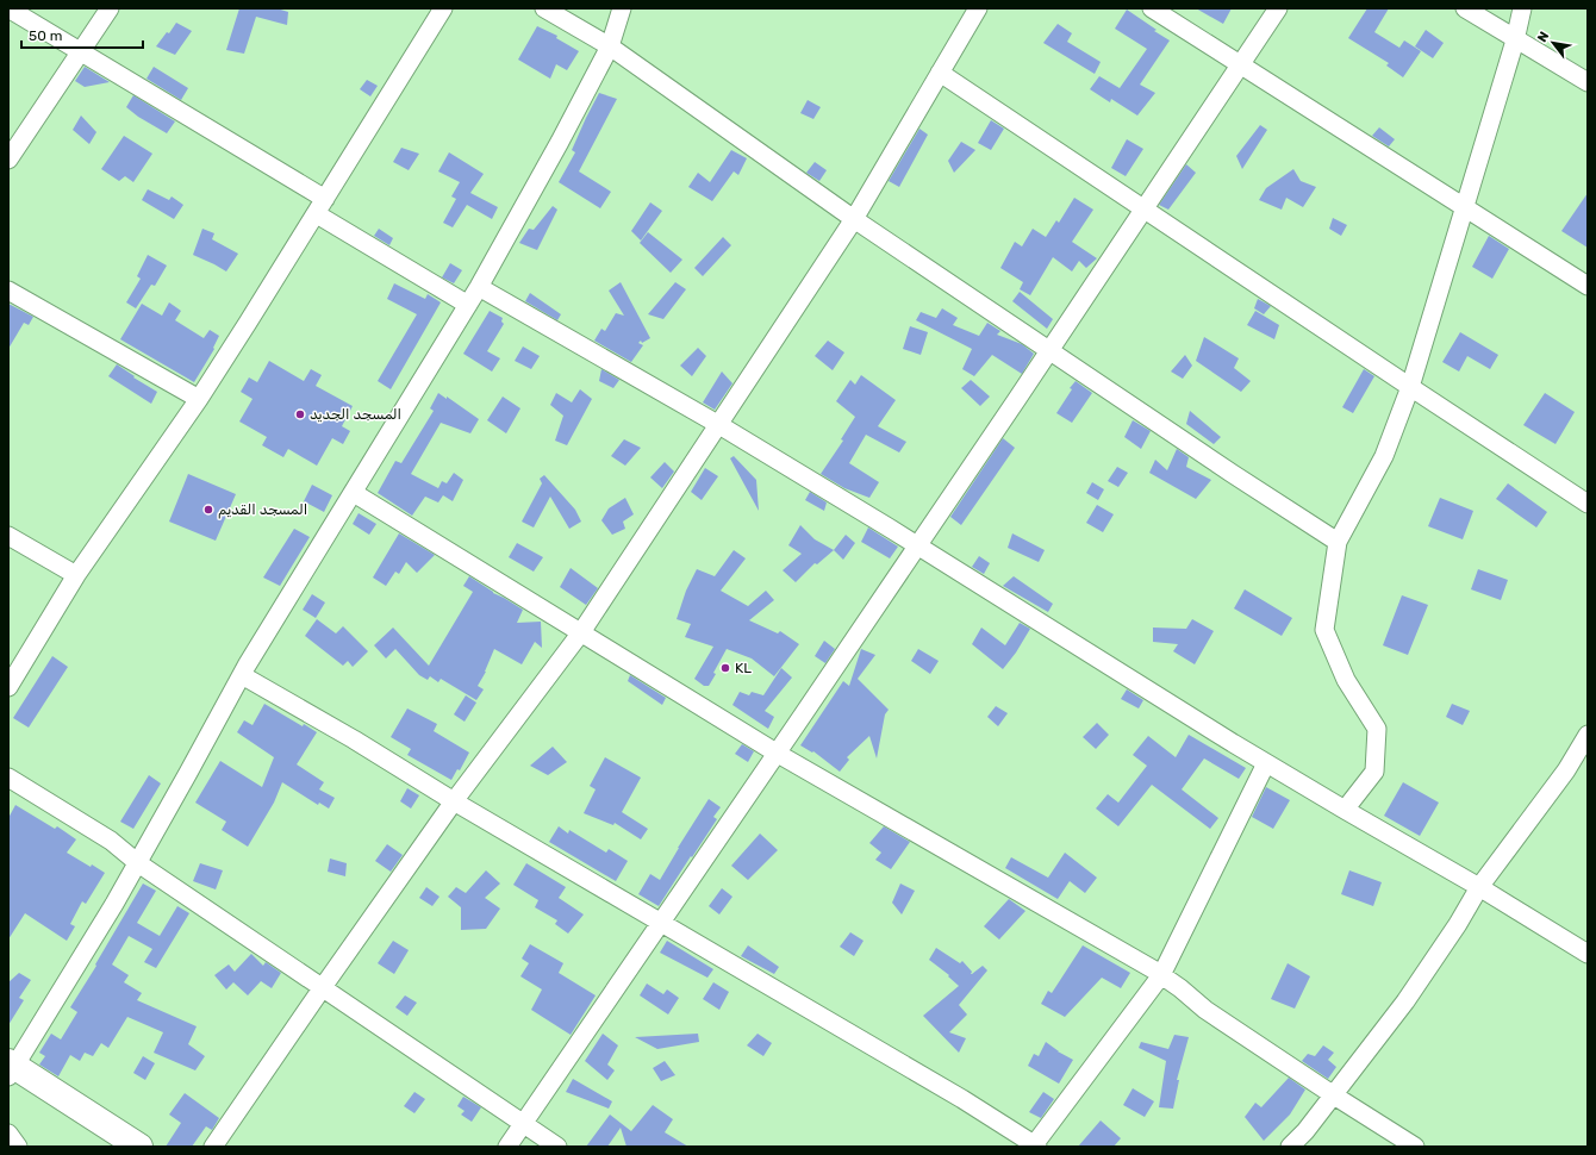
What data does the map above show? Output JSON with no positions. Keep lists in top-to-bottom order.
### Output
{
  "places": ["المسجد الجديد", "المسجد القديم", "KL"],
  "scale_bar": "50 m",
  "north": "top left"
}
